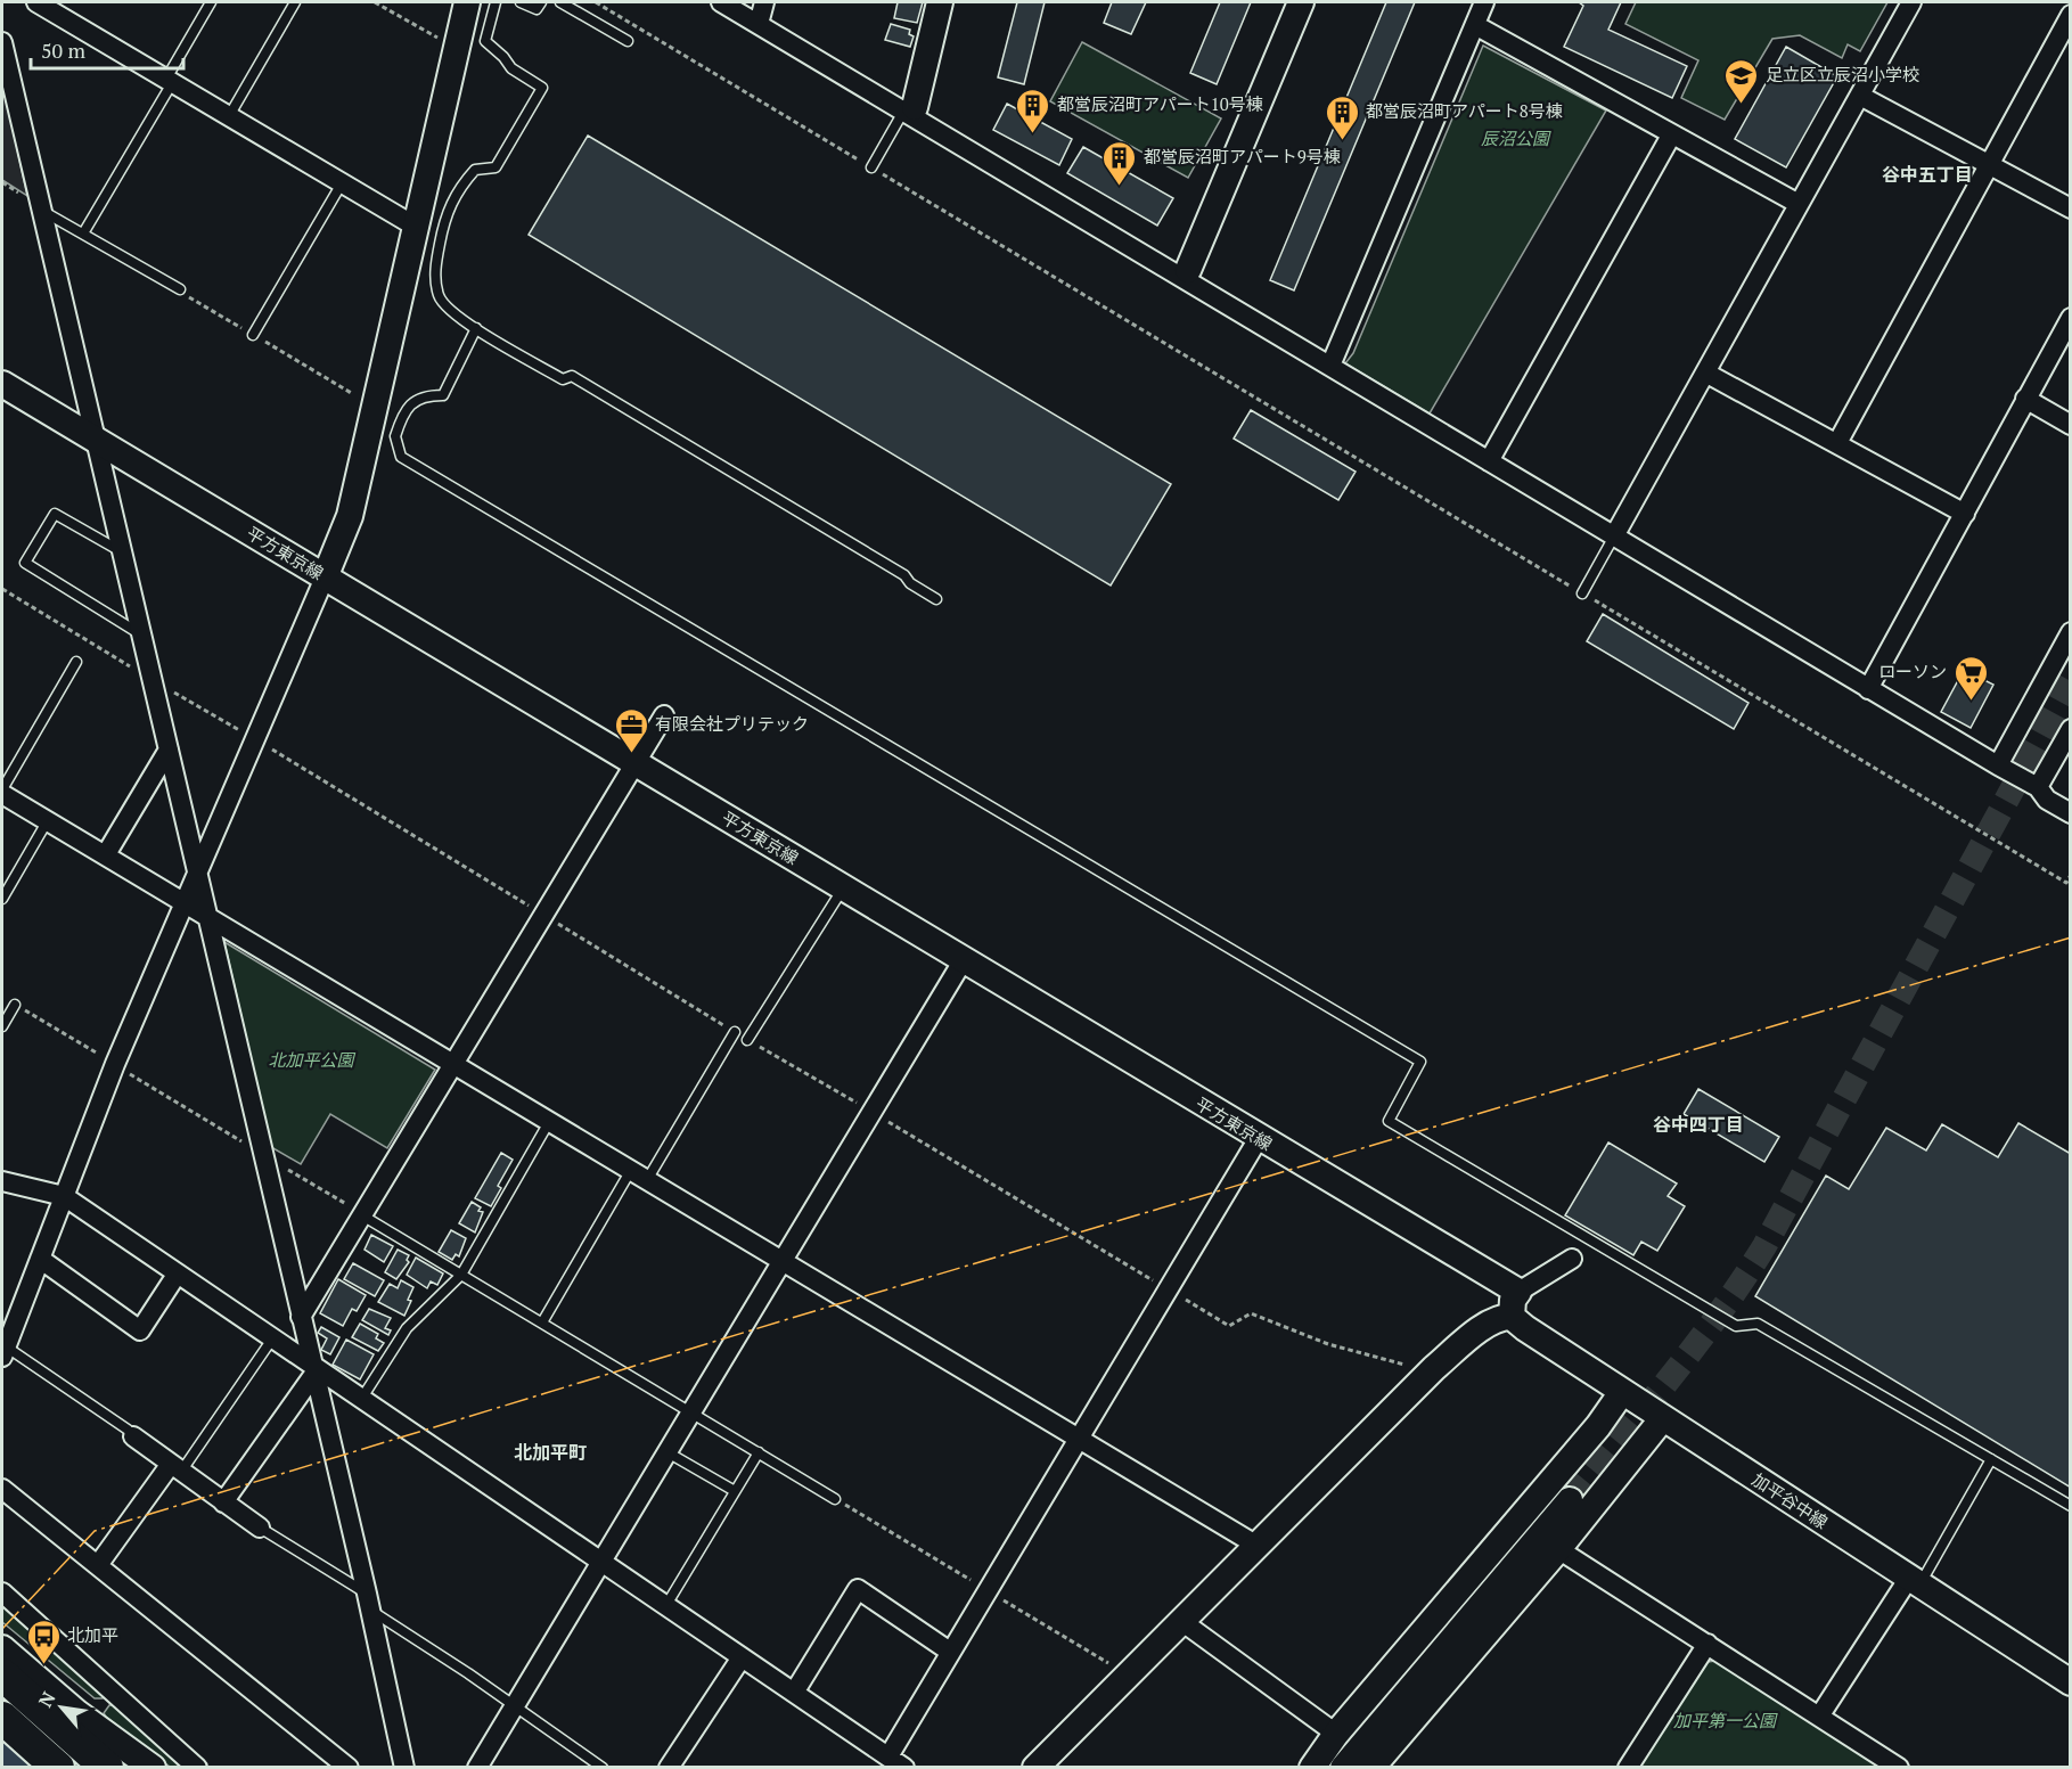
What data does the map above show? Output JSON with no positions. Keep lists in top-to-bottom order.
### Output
{
  "streets": {
    "street": ["平方東京線", "加平谷中線"]
  },
  "crossings": [
    ["平方東京線", "加平谷中線"]
  ],
  "districts": ["谷中五丁目", "谷中四丁目", "北加平町"],
  "parks": ["辰沼公園", "北加平公園", "加平第一公園"],
  "places": {
    "school or university": ["足立区立辰沼小学校"],
    "building": ["都営辰沼町アパート10号棟", "都営辰沼町アパート8号棟", "都営辰沼町アパート9号棟"],
    "supermarket": ["ローソン"],
    "office": ["有限会社プリテック"],
    "bus stop": ["北加平"]
  },
  "scale_bar": "50 m",
  "north": "top left"
}
